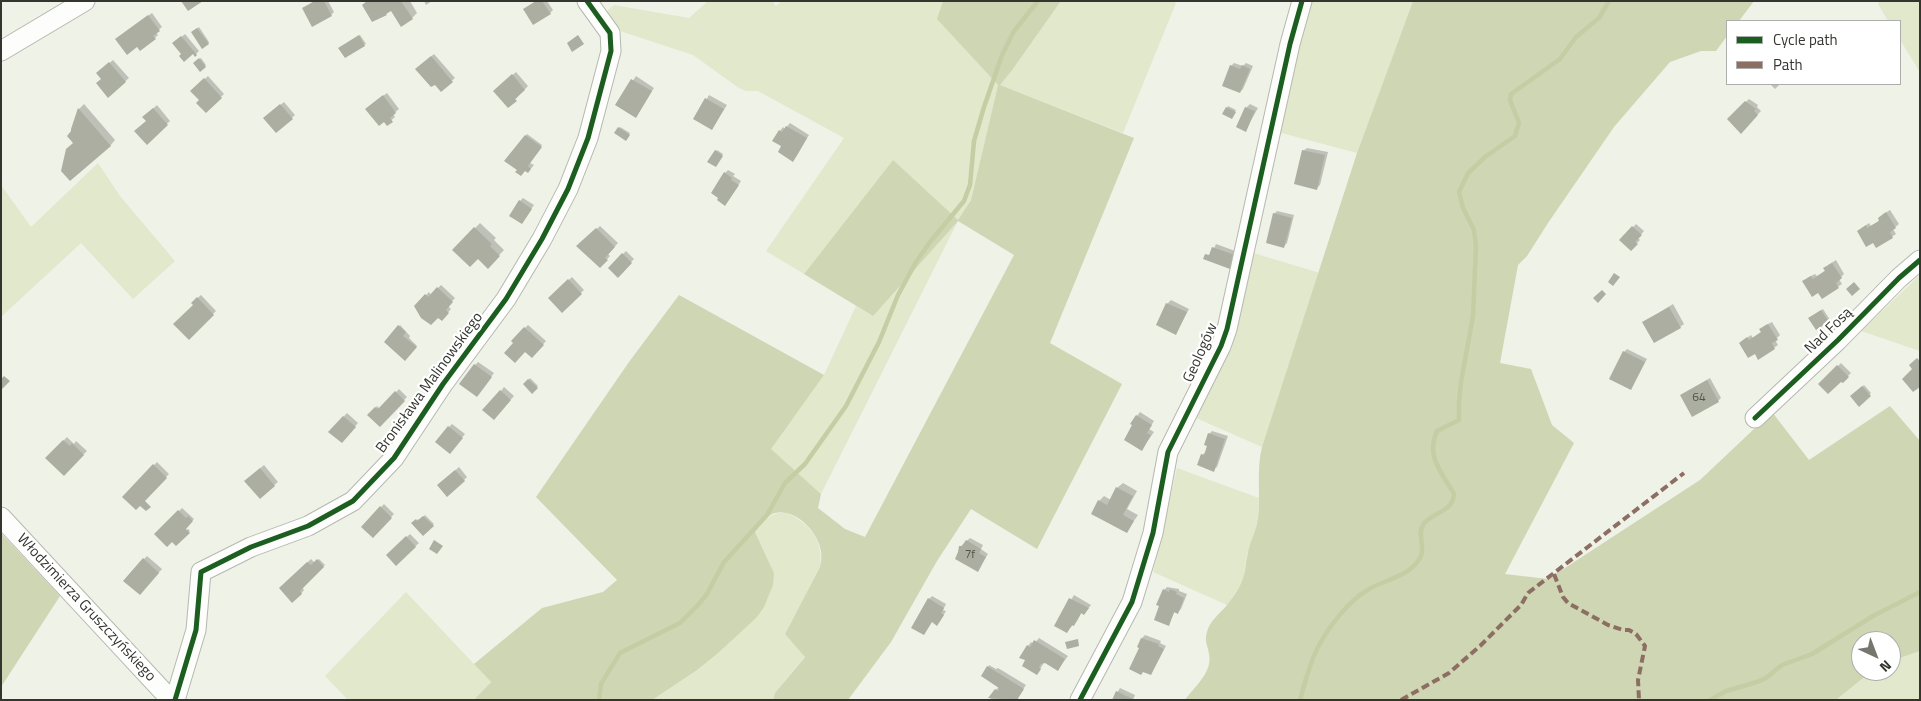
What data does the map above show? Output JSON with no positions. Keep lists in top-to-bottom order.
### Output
{
  "streets": {
    "street": [
      "Nad Fosą",
      "Geologów",
      "Bronisława Malinowskiego",
      "Włodzimierza Gruszczyńskiego"
    ]
  },
  "house_numbers": ["64", "7f"],
  "legend": ["Cycle path", "Path"],
  "north": "bottom right"
}
